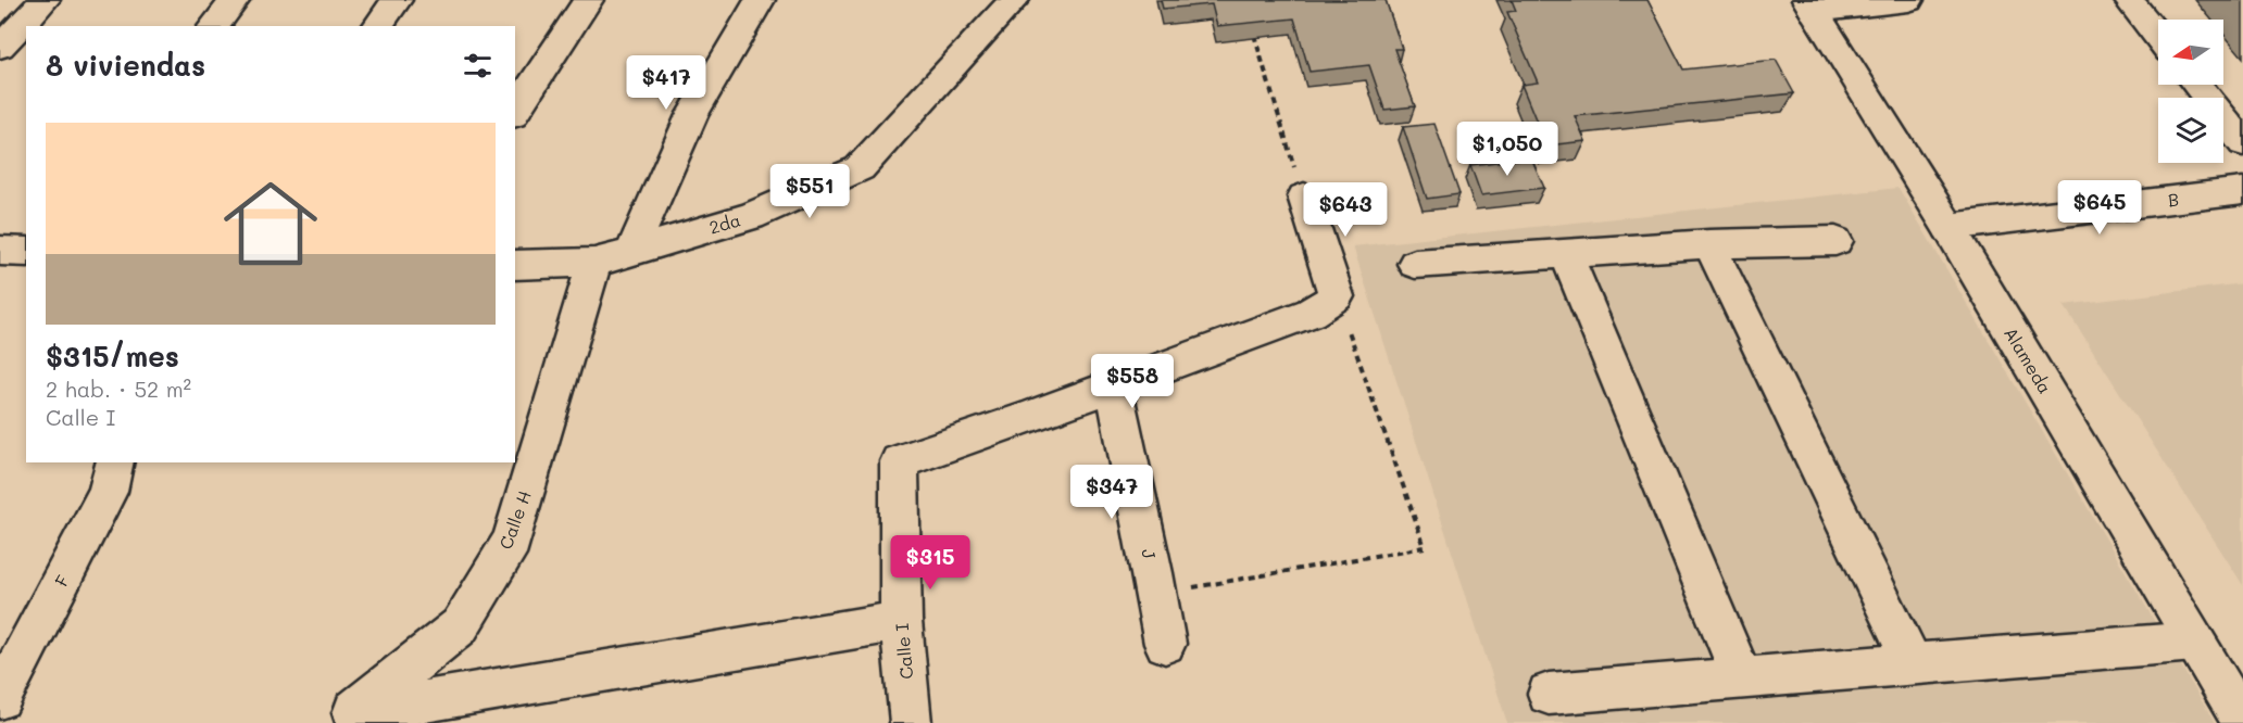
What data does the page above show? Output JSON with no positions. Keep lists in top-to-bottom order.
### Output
{
  "streets": {
    "street": [
      "B",
      "2da",
      "Alameda",
      "Calle H",
      "J",
      "F",
      "Calle I"
    ]
  },
  "crossings": [
    ["B", "Alameda"],
    ["2da", "Calle H"],
    ["J", "Calle I"]
  ],
  "north": "left",
  "page": {
    "heading": "8 viviendas",
    "price": [
      "$417",
      "$1,050",
      "$551",
      "$645",
      "$643",
      "$558",
      "$347",
      "$315"
    ],
    "list": [
      {
        "name": "$315/mes",
        "note": "2 hab. · 52 m² · Calle I"
      }
    ]
  }
}
